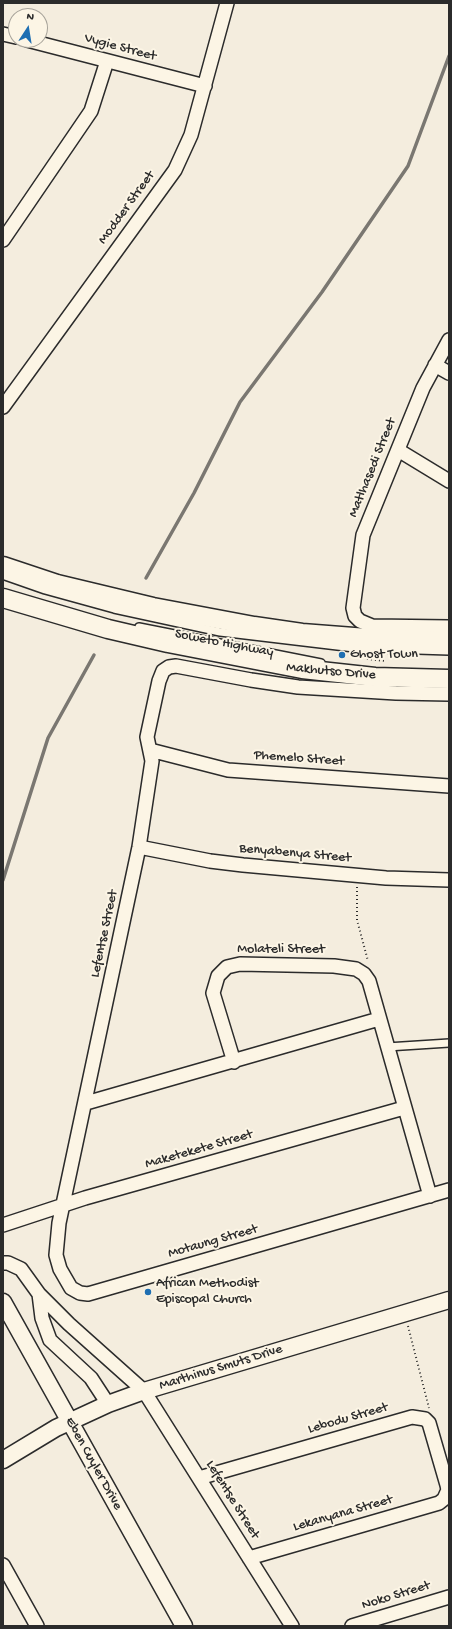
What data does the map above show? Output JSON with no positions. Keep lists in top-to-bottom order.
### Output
{
  "streets": {
    "main road": ["Soweto Highway"],
    "street": [
      "Vygie Street",
      "Modder Street",
      "Matlhasedi Street",
      "Makhutso Drive",
      "Phemelo Street",
      "Benyabenya Street",
      "Lefentse Street",
      "Molateli Street",
      "Maketekete Street",
      "Motaung Street",
      "Marthinus Smuts Drive",
      "Lebodu Street",
      "Eben Cuyler Drive",
      "Lekanyana Street",
      "Noko Street"
    ]
  },
  "crossings": [
    ["Vygie Street", "Modder Street"],
    ["Makhutso Drive", "Lefentse Street"],
    ["Phemelo Street", "Lefentse Street"],
    ["Benyabenya Street", "Lefentse Street"],
    ["Lefentse Street", "Maketekete Street"],
    ["Lefentse Street", "Motaung Street"],
    ["Lefentse Street", "Marthinus Smuts Drive"],
    ["Lefentse Street", "Lebodu Street"],
    ["Lefentse Street", "Lekanyana Street"],
    ["Maketekete Street", "Motaung Street"],
    ["Marthinus Smuts Drive", "Eben Cuyler Drive"],
    ["Lebodu Street", "Lekanyana Street"]
  ],
  "places": ["Ghost Town", "African Methodist Episcopal Church"],
  "north": "top"
}
